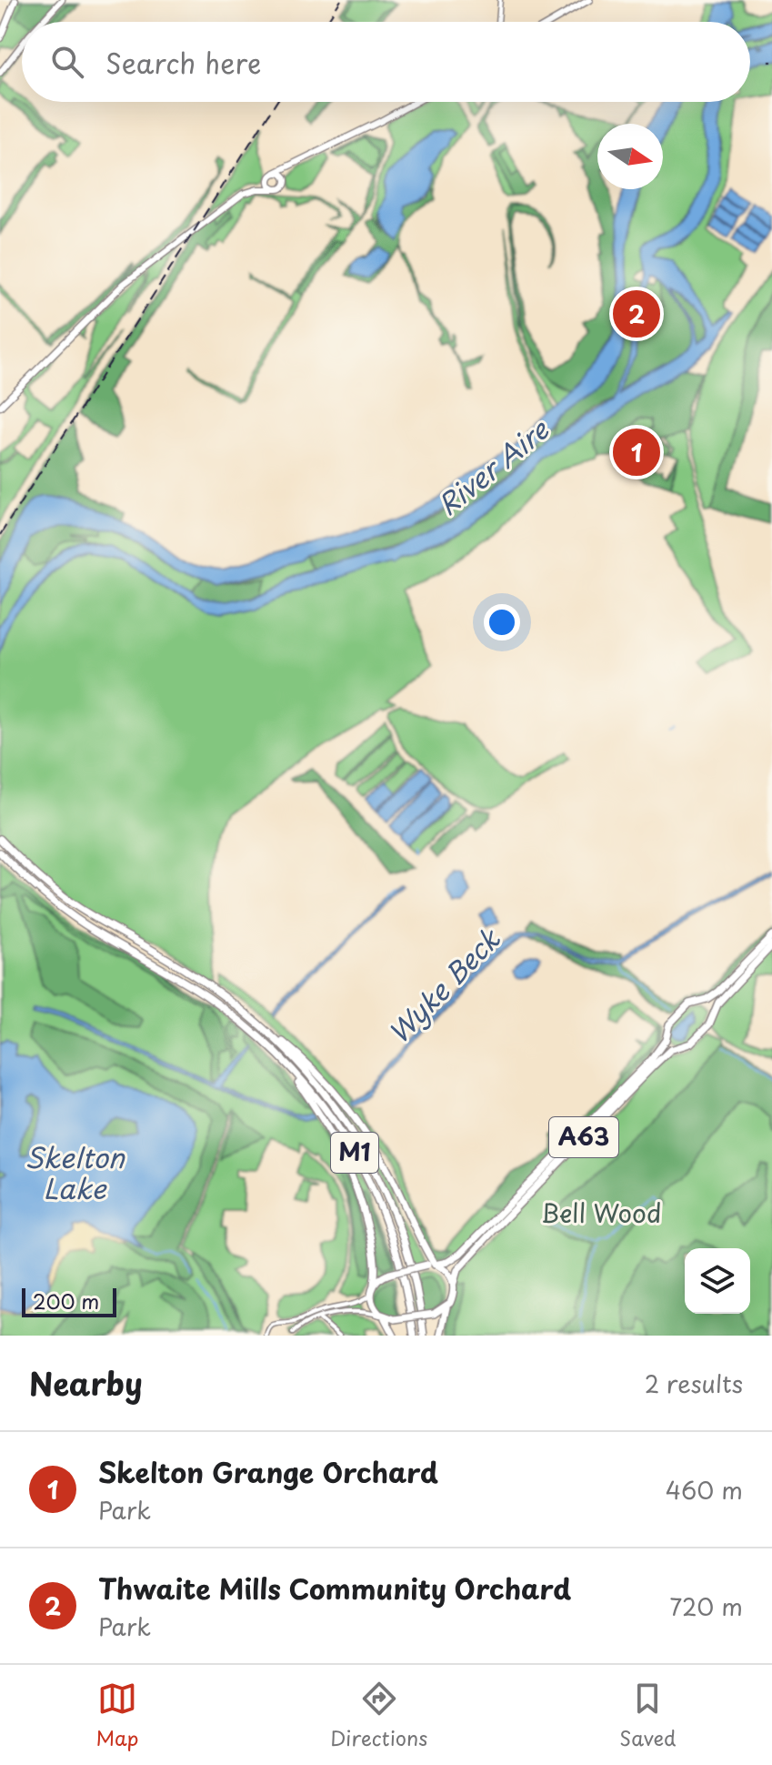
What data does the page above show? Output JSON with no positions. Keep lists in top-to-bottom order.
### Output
{
  "streets": {
    "highway": ["A63", "M1"]
  },
  "crossings": [
    ["A63", "M1"]
  ],
  "water": ["River Aire", "Wyke Beck", "Skelton Lake"],
  "parks": ["Bell Wood"],
  "scale_bar": "200 m",
  "north": "right",
  "page": {
    "search": "Search here",
    "pins": ["2", "1"],
    "scale": "200 m",
    "heading": ["Nearby", "2 results"],
    "list": [
      {
        "mark": "1",
        "name": "Skelton Grange Orchard",
        "note": "Park",
        "value": "460 m"
      },
      {
        "mark": "2",
        "name": "Thwaite Mills Community Orchard",
        "note": "Park",
        "value": "720 m"
      }
    ],
    "nav": ["Map", "Directions", "Saved"]
  }
}
